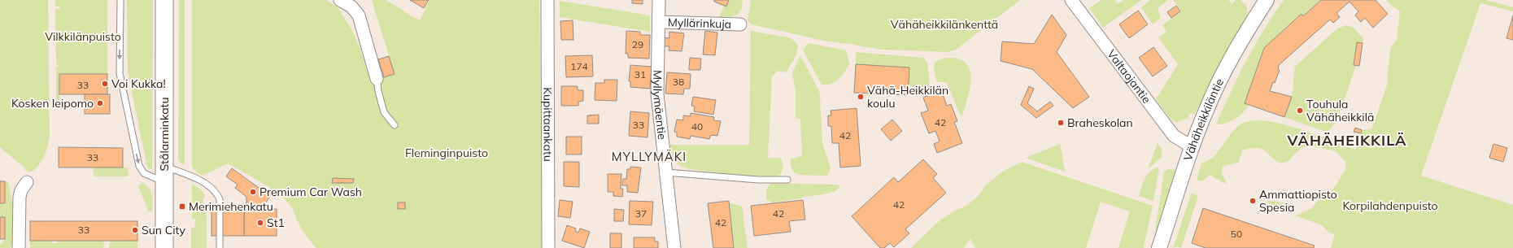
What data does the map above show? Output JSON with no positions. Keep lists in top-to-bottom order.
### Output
{
  "streets": {
    "main road": ["Stålarminkatu"],
    "street": [
      "Myllärinkuja",
      "Valtaojantie",
      "Myllymäentie",
      "Vähäheikkiläntie",
      "Kupittaankatu"
    ]
  },
  "crossings": [
    ["Myllärinkuja", "Myllymäentie"],
    ["Valtaojantie", "Vähäheikkiläntie"]
  ],
  "districts": ["VÄHÄHEIKKILÄ", "MYLLYMÄKI"],
  "parks": [
    "Vähäheikkilänkenttä",
    "Vilkkilänpuisto",
    "Fleminginpuisto",
    "Korpilahdenpuisto"
  ],
  "places": {
    "other": [
      "Voi Kukka!",
      "Vähä-Heikkilän koulu",
      "Kosken leipomo",
      "Touhula Vähäheikkilä",
      "Braheskolan",
      "Premium Car Wash",
      "Ammattiopisto Spesia",
      "St1",
      "Sun City"
    ],
    "transit": ["Merimiehenkatu"]
  },
  "house_numbers": [
    "29",
    "174",
    "31",
    "38",
    "33",
    "42",
    "33",
    "40",
    "42",
    "33",
    "42",
    "37",
    "42",
    "42",
    "33",
    "50"
  ]
}
